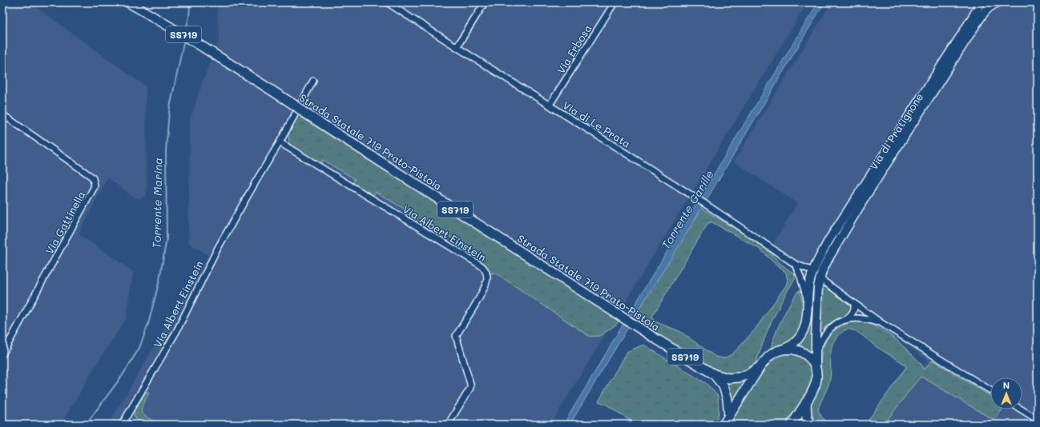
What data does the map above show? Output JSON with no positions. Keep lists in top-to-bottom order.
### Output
{
  "streets": {
    "main road": ["SS719", "Via di Pratignone", "Strada Statale 719 Prato-Pistoia"],
    "street": [
      "Via Erbosa",
      "Via di Le Prata",
      "Via Gattinella",
      "Via Albert Einstein"
    ]
  },
  "crossings": [
    ["SS719", "Strada Statale 719 Prato-Pistoia"],
    ["Via Erbosa", "Via di Le Prata"],
    ["Via di Le Prata", "Via di Pratignone"]
  ],
  "water": ["Torrente Marina", "Torrente Garille"],
  "north": "top"
}
